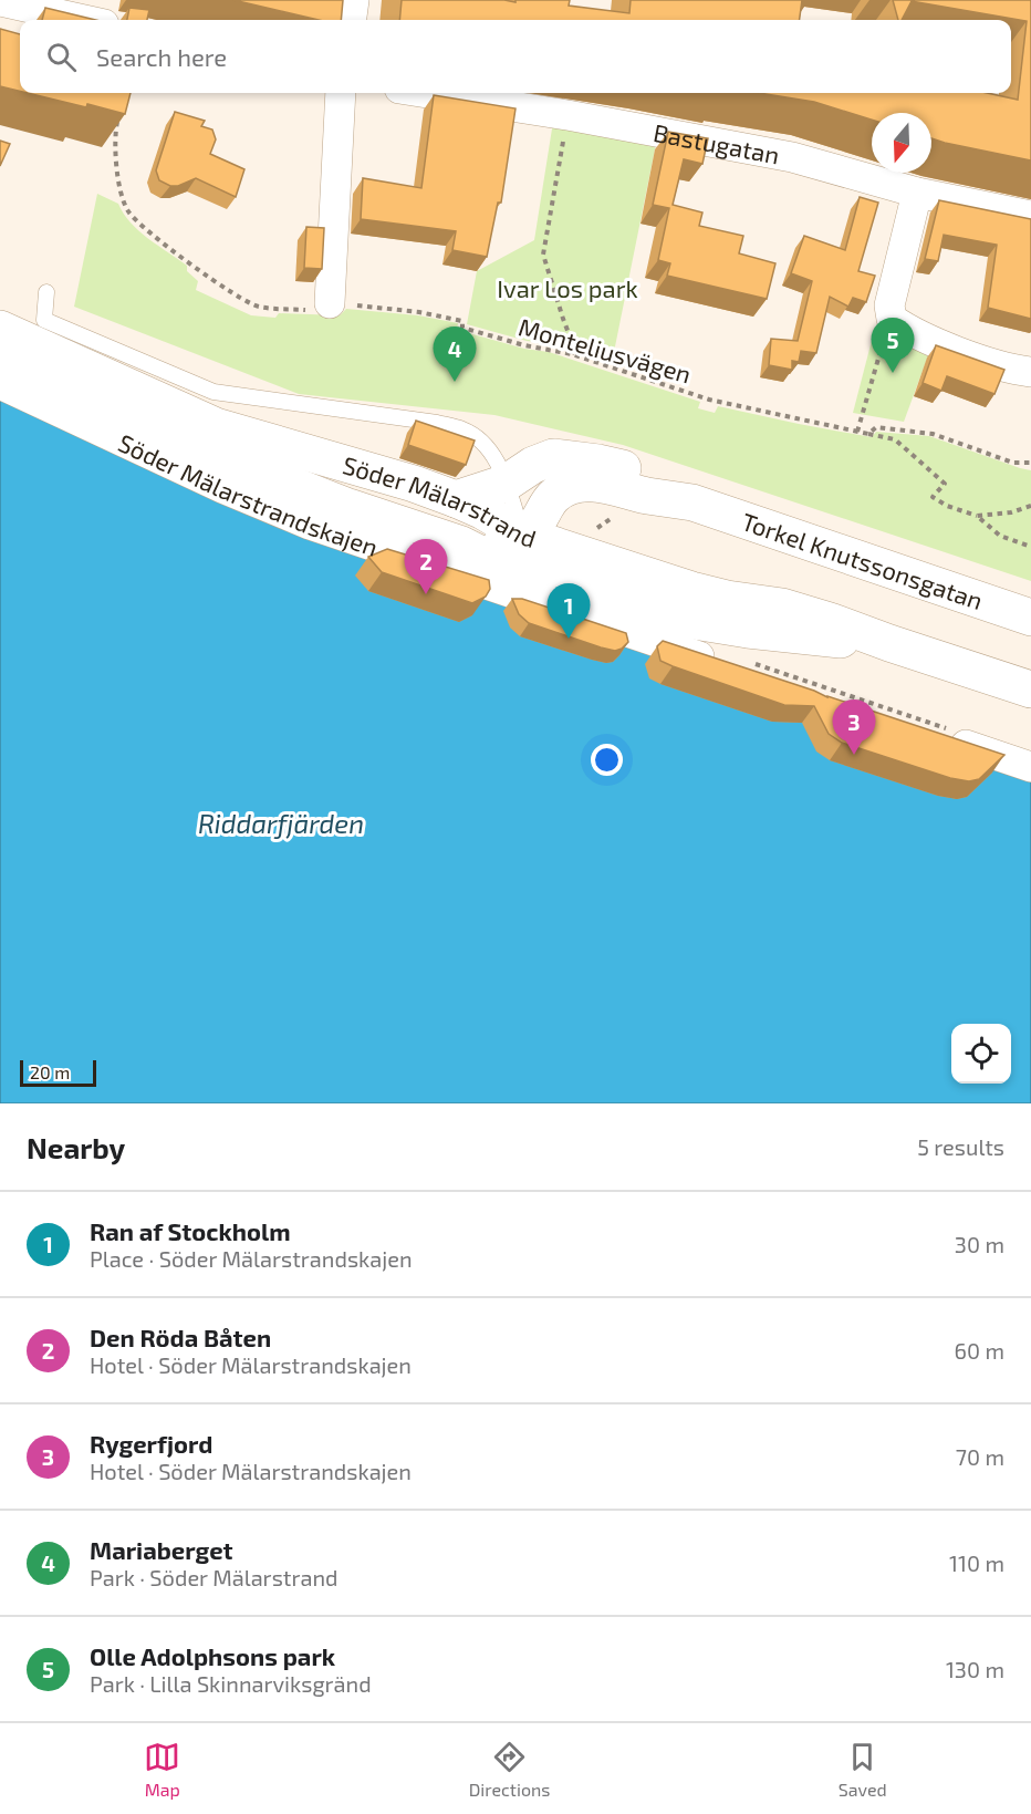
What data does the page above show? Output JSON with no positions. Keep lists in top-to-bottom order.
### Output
{
  "streets": {
    "street": [
      "Bastugatan",
      "Söder Mälarstrandskajen",
      "Söder Mälarstrand",
      "Torkel Knutssonsgatan"
    ],
    "path": ["Monteliusvägen"]
  },
  "crossings": [
    ["Söder Mälarstrand", "Torkel Knutssonsgatan"]
  ],
  "water": ["Riddarfjärden"],
  "parks": ["Ivar Los park"],
  "scale_bar": "20 m",
  "north": "bottom",
  "page": {
    "search": "Search here",
    "pins": [
      "5",
      "4",
      "2",
      "1",
      "3"
    ],
    "scale": "20 m",
    "heading": ["Nearby", "5 results"],
    "list": [
      {
        "mark": "1",
        "name": "Ran af Stockholm",
        "note": "Place · Söder Mälarstrandskajen",
        "value": "30 m"
      },
      {
        "mark": "2",
        "name": "Den Röda Båten",
        "note": "Hotel · Söder Mälarstrandskajen",
        "value": "60 m"
      },
      {
        "mark": "3",
        "name": "Rygerfjord",
        "note": "Hotel · Söder Mälarstrandskajen",
        "value": "70 m"
      },
      {
        "mark": "4",
        "name": "Mariaberget",
        "note": "Park · Söder Mälarstrand",
        "value": "110 m"
      },
      {
        "mark": "5",
        "name": "Olle Adolphsons park",
        "note": "Park · Lilla Skinnarviksgränd",
        "value": "130 m"
      }
    ],
    "nav": ["Map", "Directions", "Saved"]
  }
}
